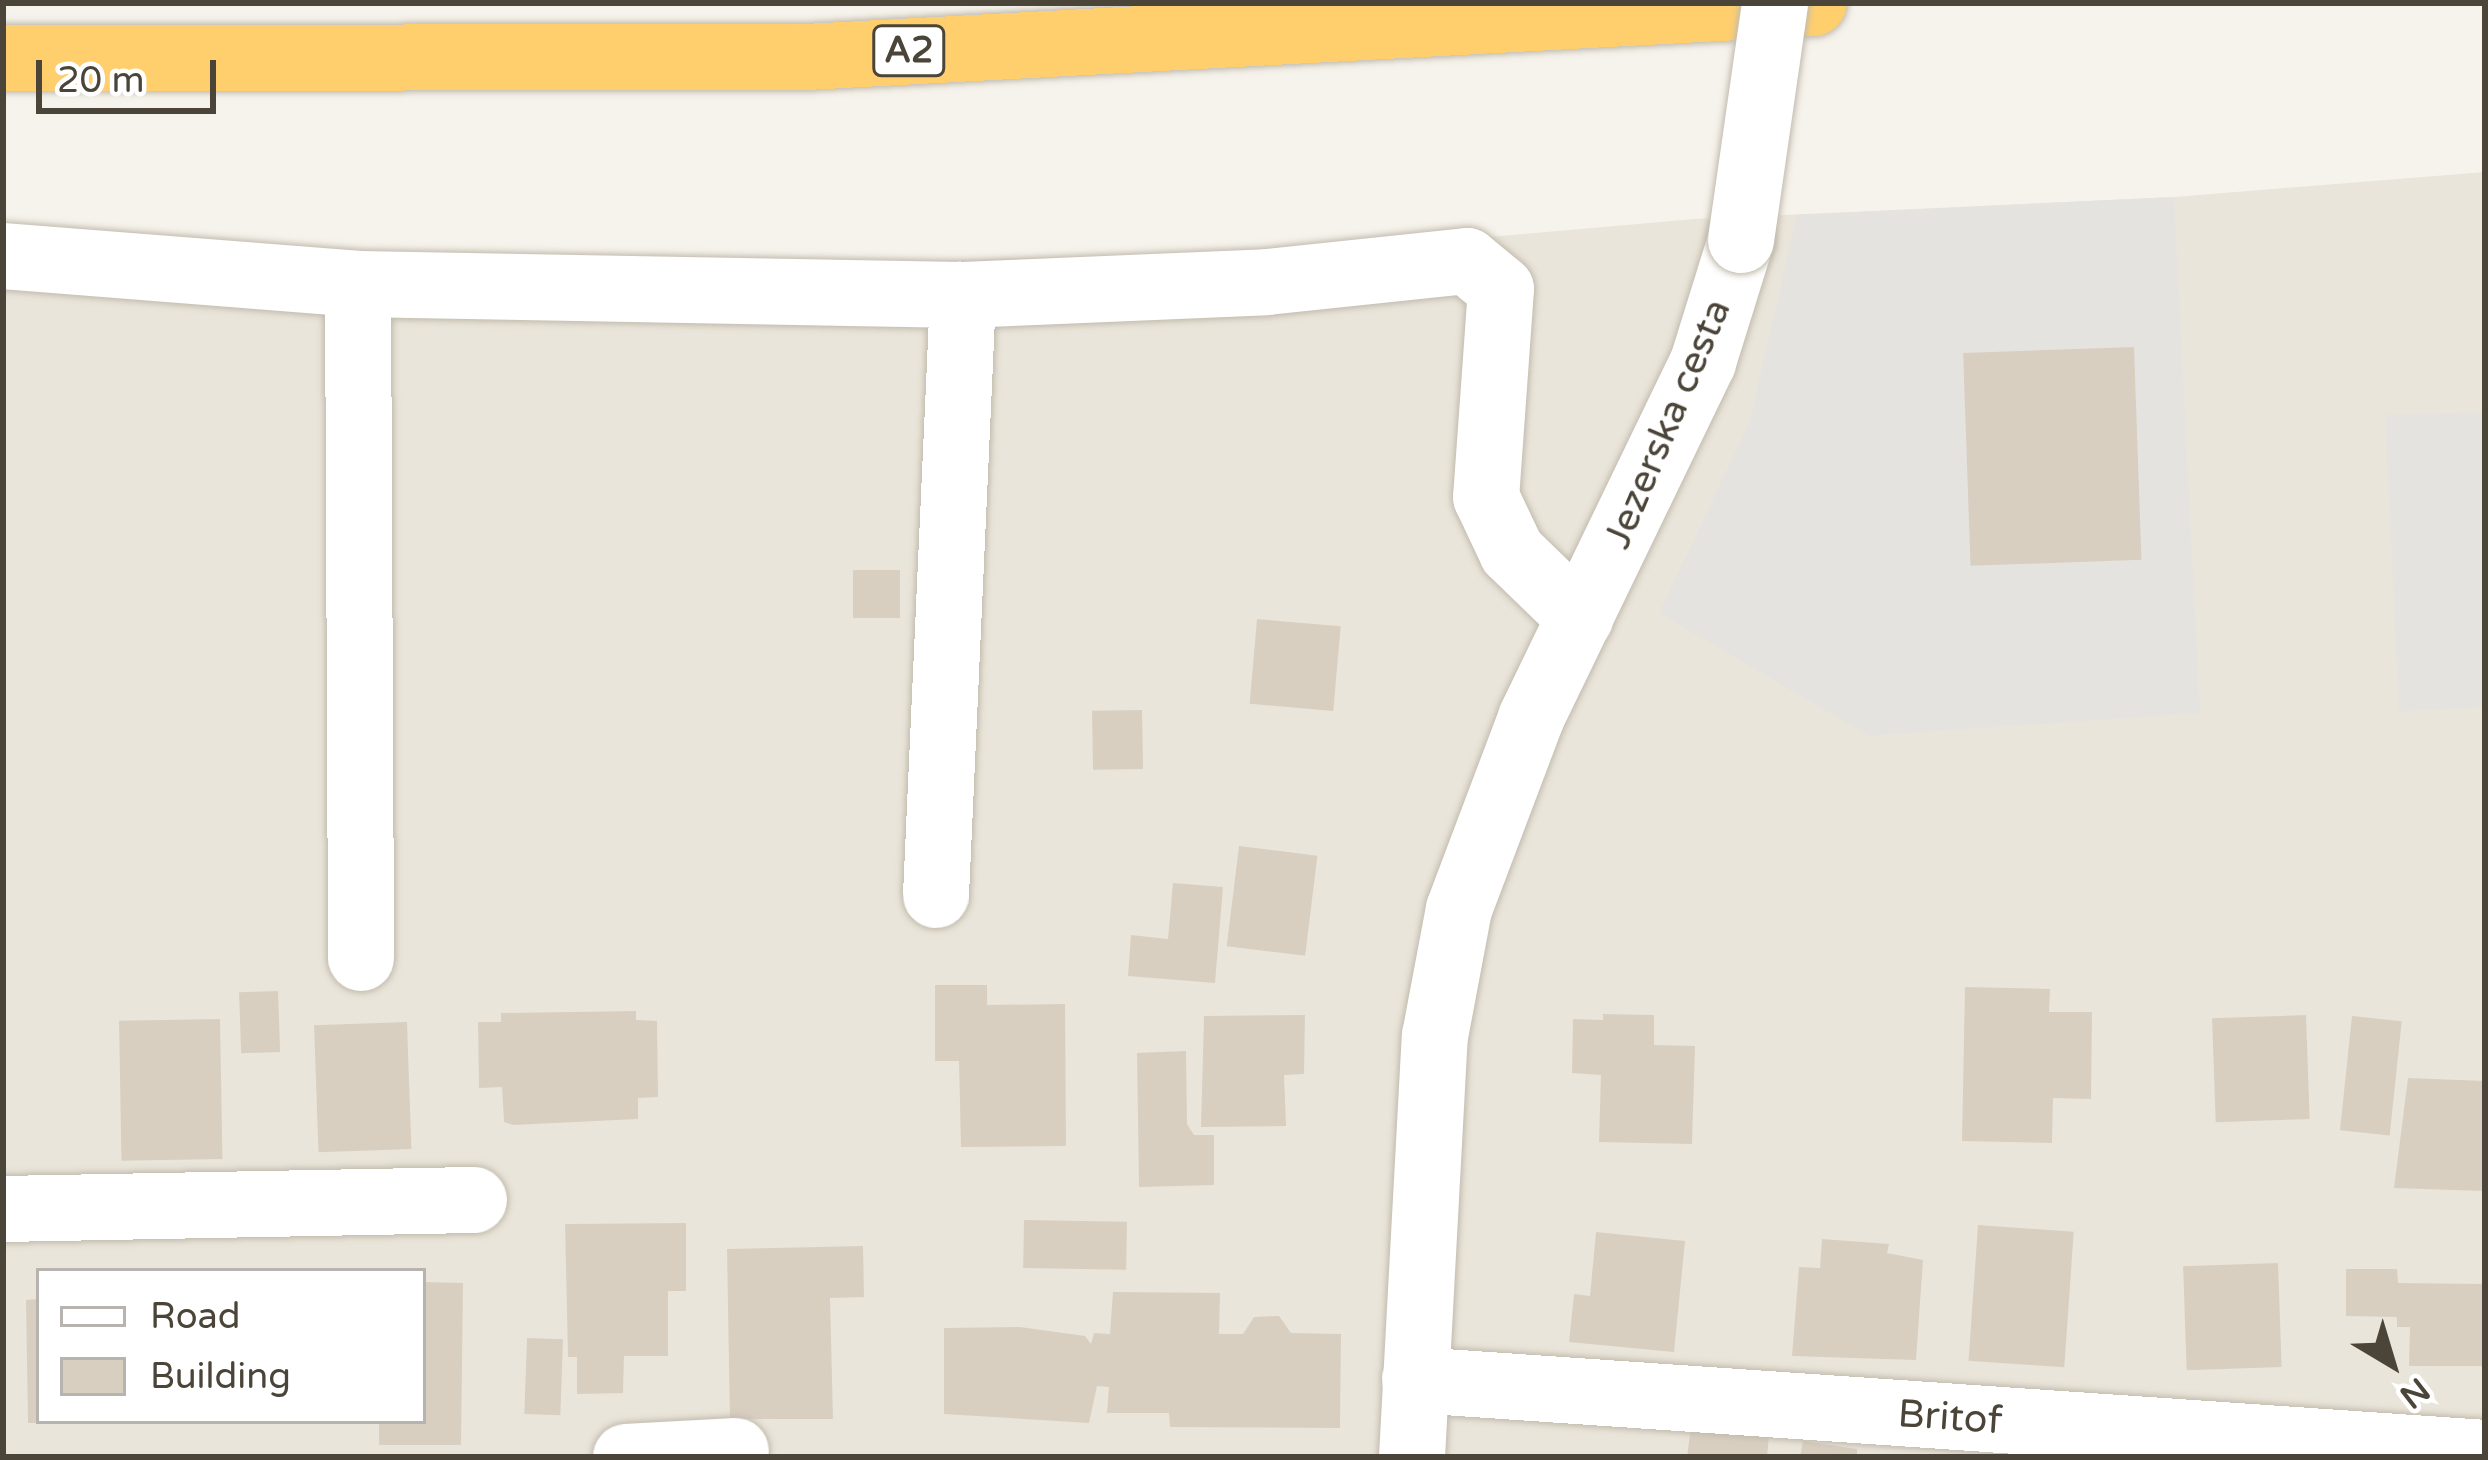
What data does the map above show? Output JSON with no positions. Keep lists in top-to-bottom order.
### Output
{
  "streets": {
    "highway": ["A2"],
    "street": ["Jezerska cesta", "Britof"]
  },
  "crossings": [
    ["Jezerska cesta", "Britof"]
  ],
  "legend": ["Road", "Building"],
  "scale_bar": "20 m",
  "north": "bottom right"
}
